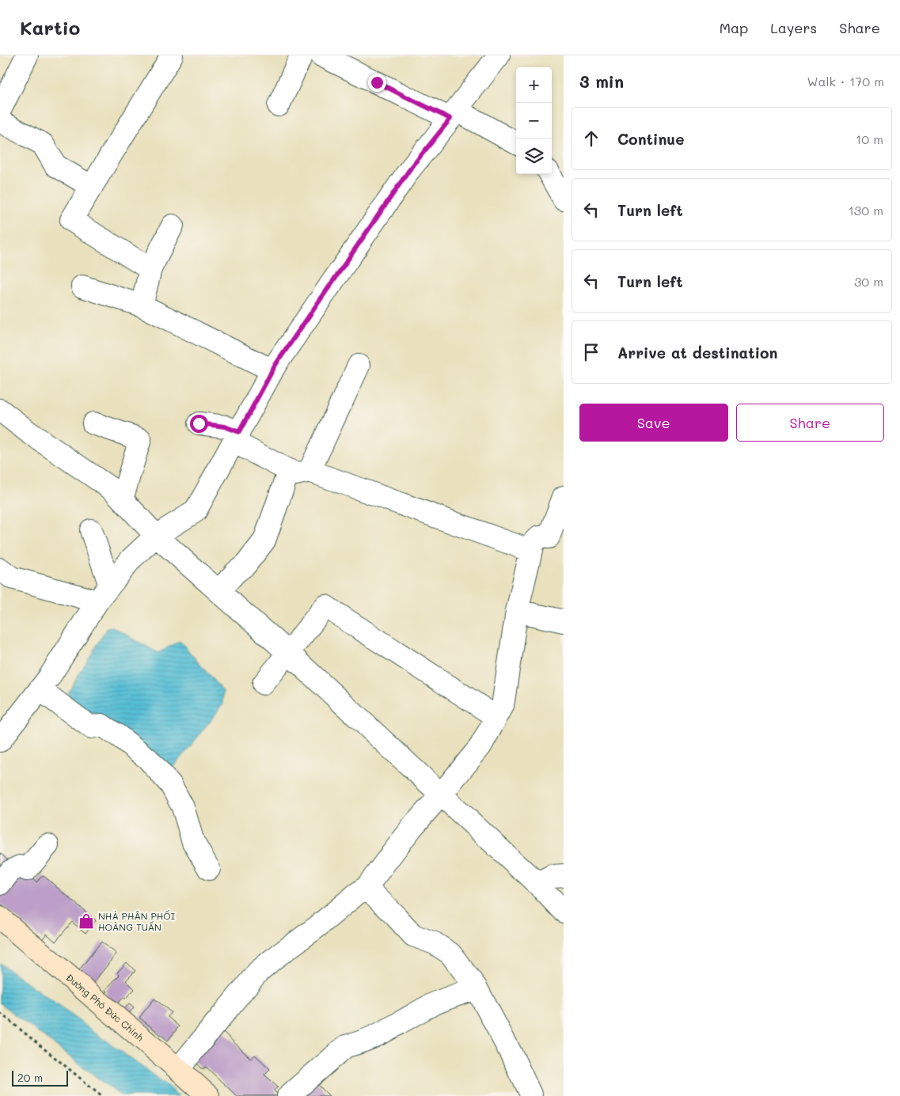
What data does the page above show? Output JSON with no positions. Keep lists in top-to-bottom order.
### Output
{
  "streets": {
    "main road": ["Đường Phó Đức Chính"]
  },
  "places": {
    "shop": ["NHÀ PHÂN PHỐI HOÀNG TUẤN"]
  },
  "scale_bar": "20 m",
  "page": {
    "header": "Kartio",
    "nav": ["Map", "Layers", "Share"],
    "heading": ["3 min", "Walk · 170 m"],
    "map_buttons": ["+", "−"],
    "list": [
      ["Continue", "10 m"],
      ["Turn left", "130 m"],
      ["Turn left", "30 m"],
      "Arrive at destination"
    ],
    "buttons": ["Save", "Share"],
    "scale": "20 m"
  }
}
